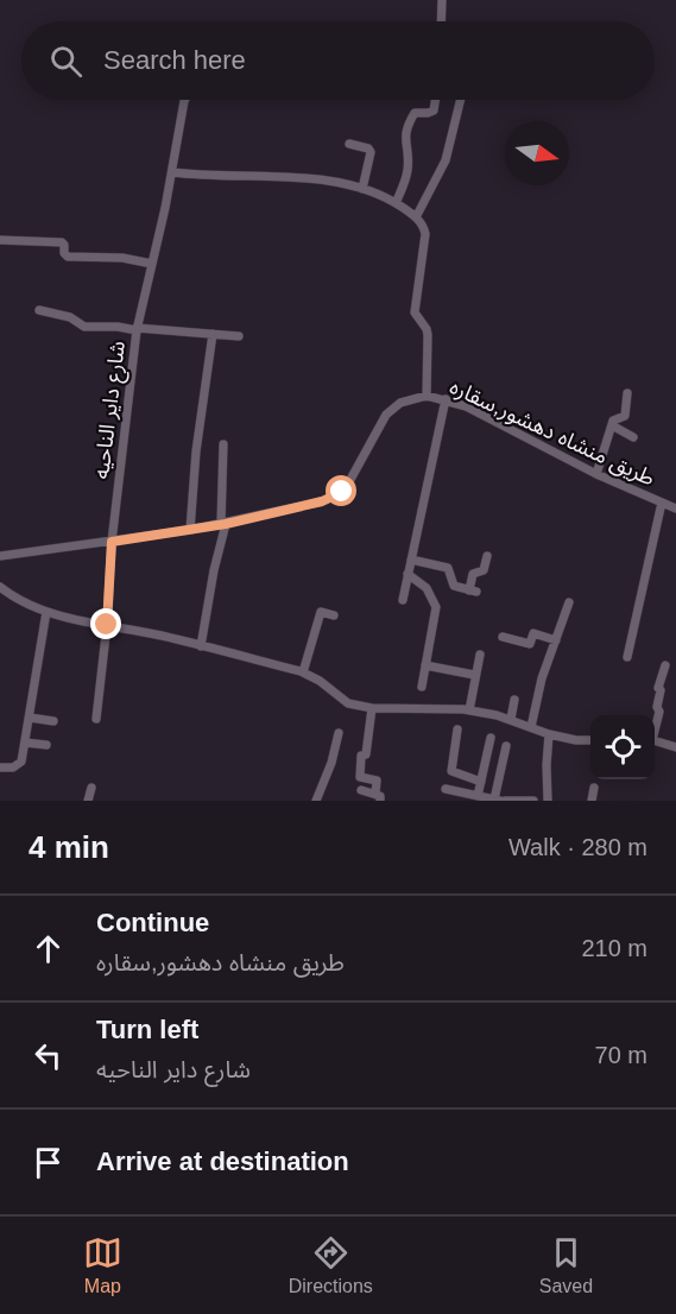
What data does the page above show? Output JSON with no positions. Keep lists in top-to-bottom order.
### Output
{
  "streets": {
    "street": ["شارع داير الناحيه", "طريق منشاه دهشور,سقاره"]
  },
  "crossings": [
    ["شارع داير الناحيه", "طريق منشاه دهشور,سقاره"]
  ],
  "north": "right",
  "page": {
    "search": "Search here",
    "heading": ["4 min", "Walk · 280 m"],
    "list": [
      ["Continue", "طريق منشاه دهشور,سقاره", "210 m"],
      ["Turn left", "شارع داير الناحيه", "70 m"],
      "Arrive at destination"
    ],
    "nav": ["Map", "Directions", "Saved"]
  }
}
